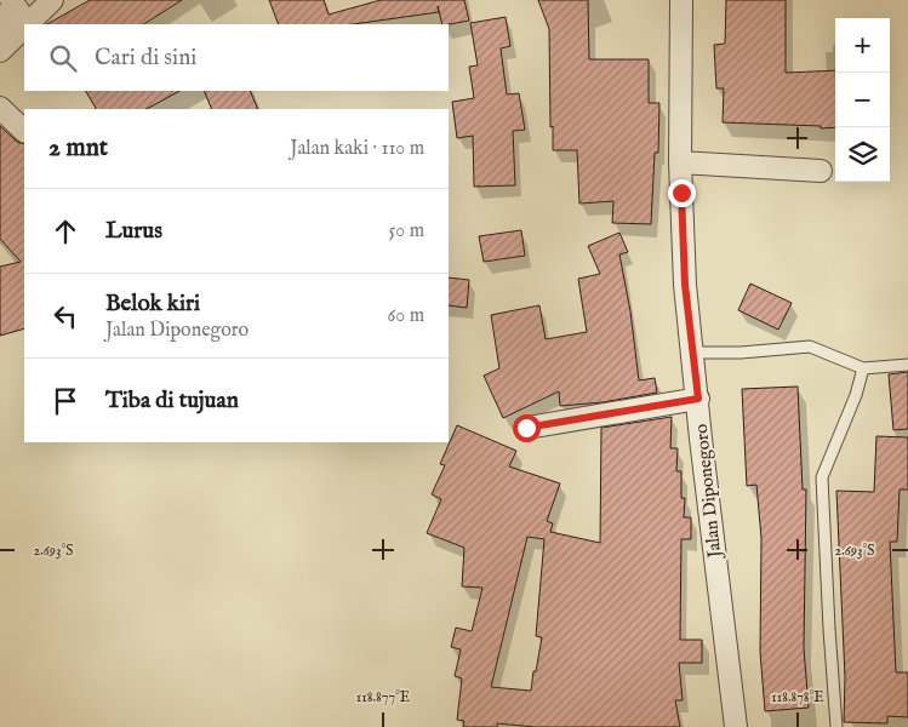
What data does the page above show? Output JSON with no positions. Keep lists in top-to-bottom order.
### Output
{
  "streets": {
    "street": ["Jalan Diponegoro"]
  },
  "page": {
    "map_buttons": ["+", "−"],
    "search": "Cari di sini",
    "heading": ["2 mnt", "Jalan kaki · 110 m"],
    "list": [
      ["Lurus", "50 m"],
      ["Belok kiri", "Jalan Diponegoro", "60 m"],
      "Tiba di tujuan"
    ]
  },
  "coordinates": ["2.693°S", "118.877°E", "118.878°E"]
}
